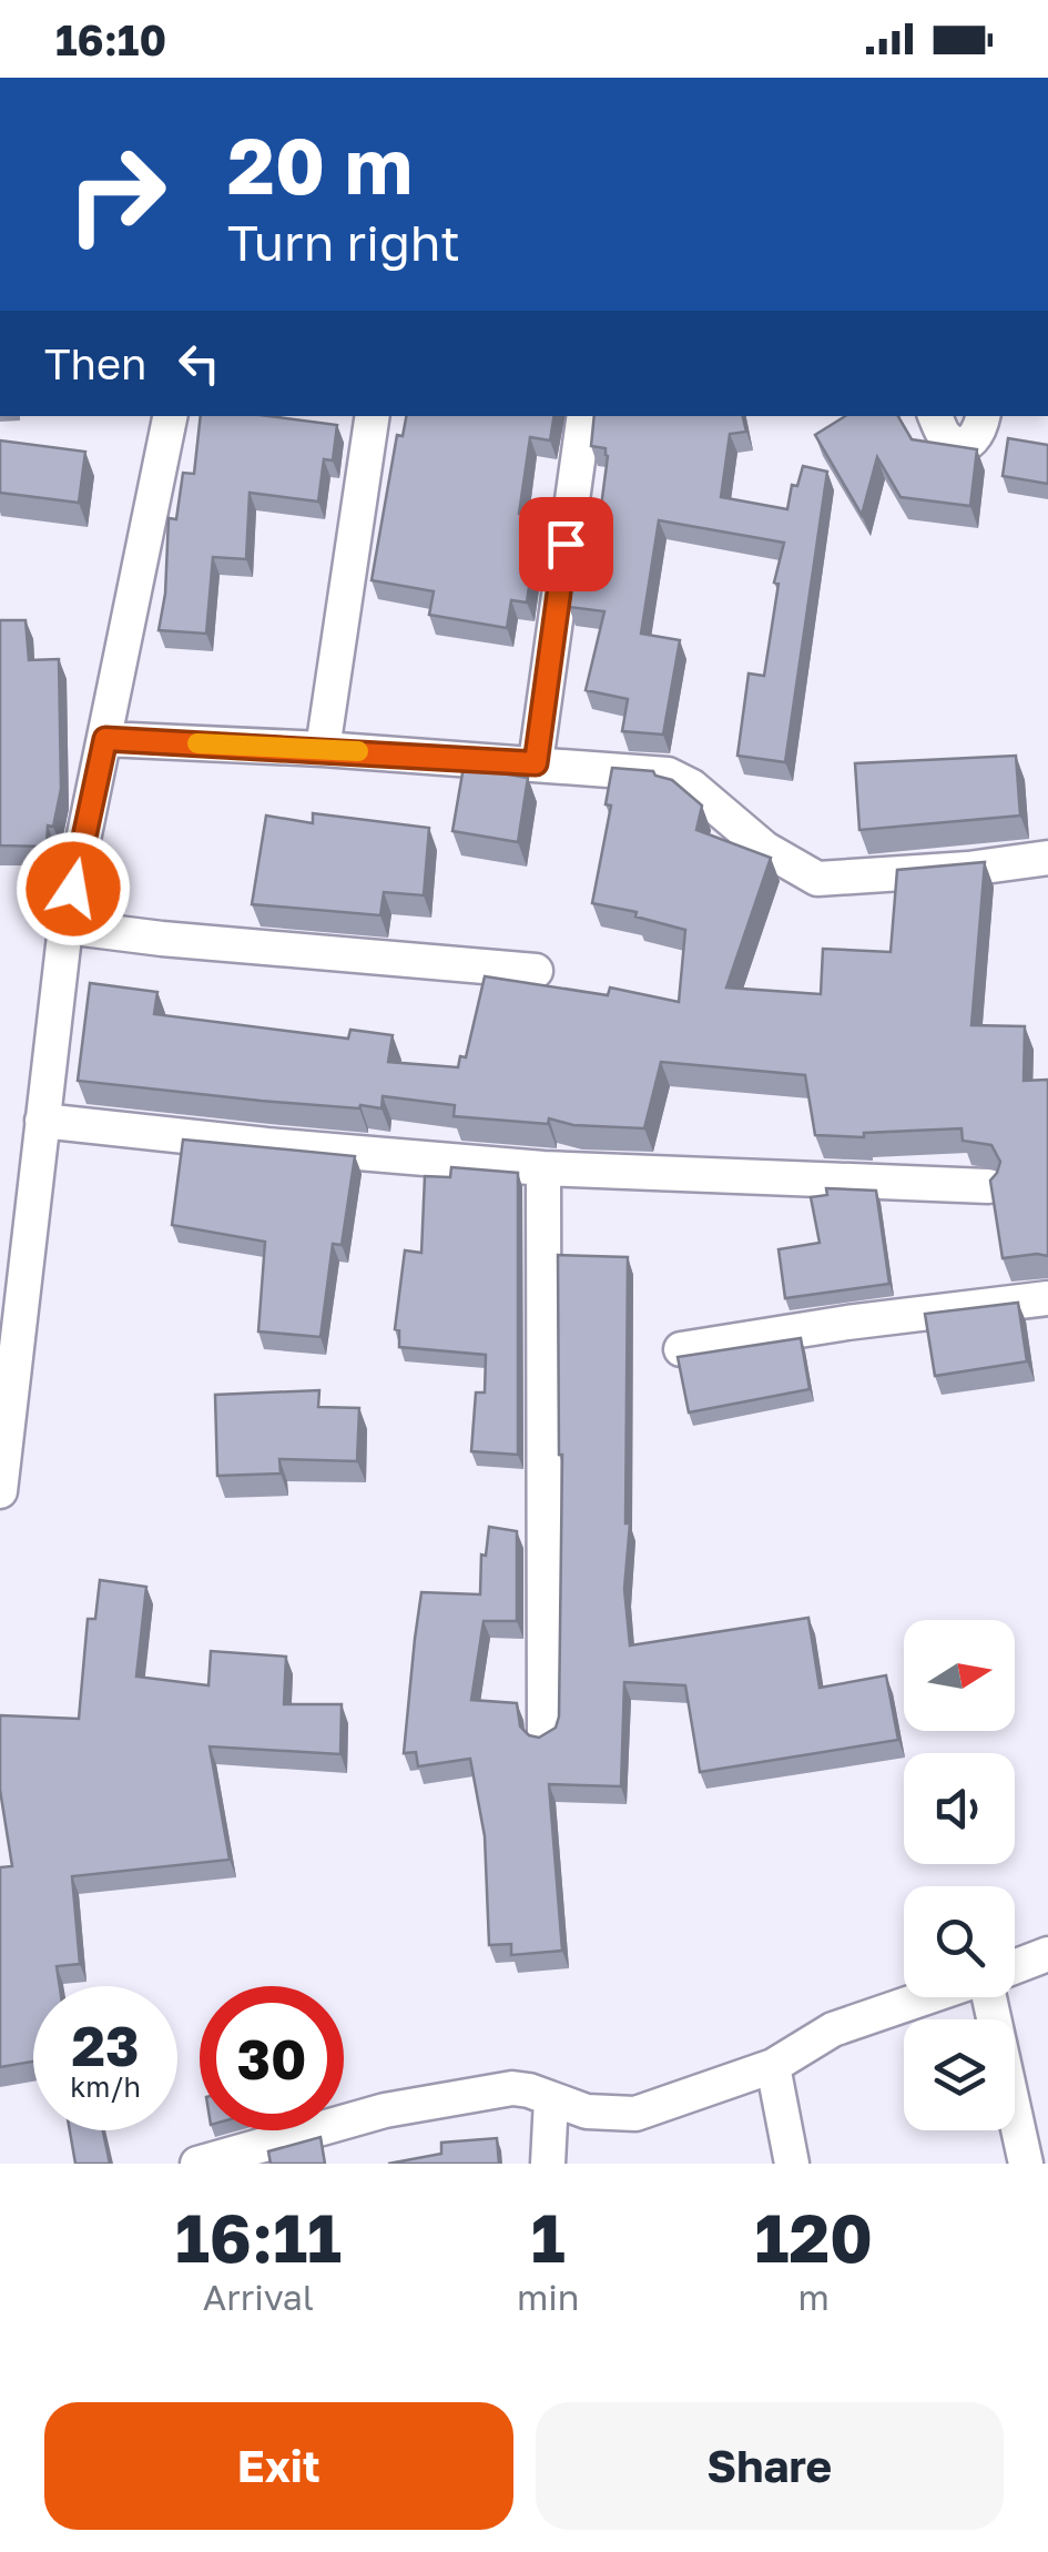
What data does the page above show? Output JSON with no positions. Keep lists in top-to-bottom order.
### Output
{
  "north": "right",
  "page": {
    "status": "16:10",
    "turn": ["20 m", "Turn right"],
    "then": "Then",
    "speed": "23 km/h",
    "limit": "30",
    "eta": [
      "16:11",
      "Arrival",
      "1",
      "min",
      "120",
      "m"
    ],
    "buttons": ["Exit", "Share"]
  }
}
